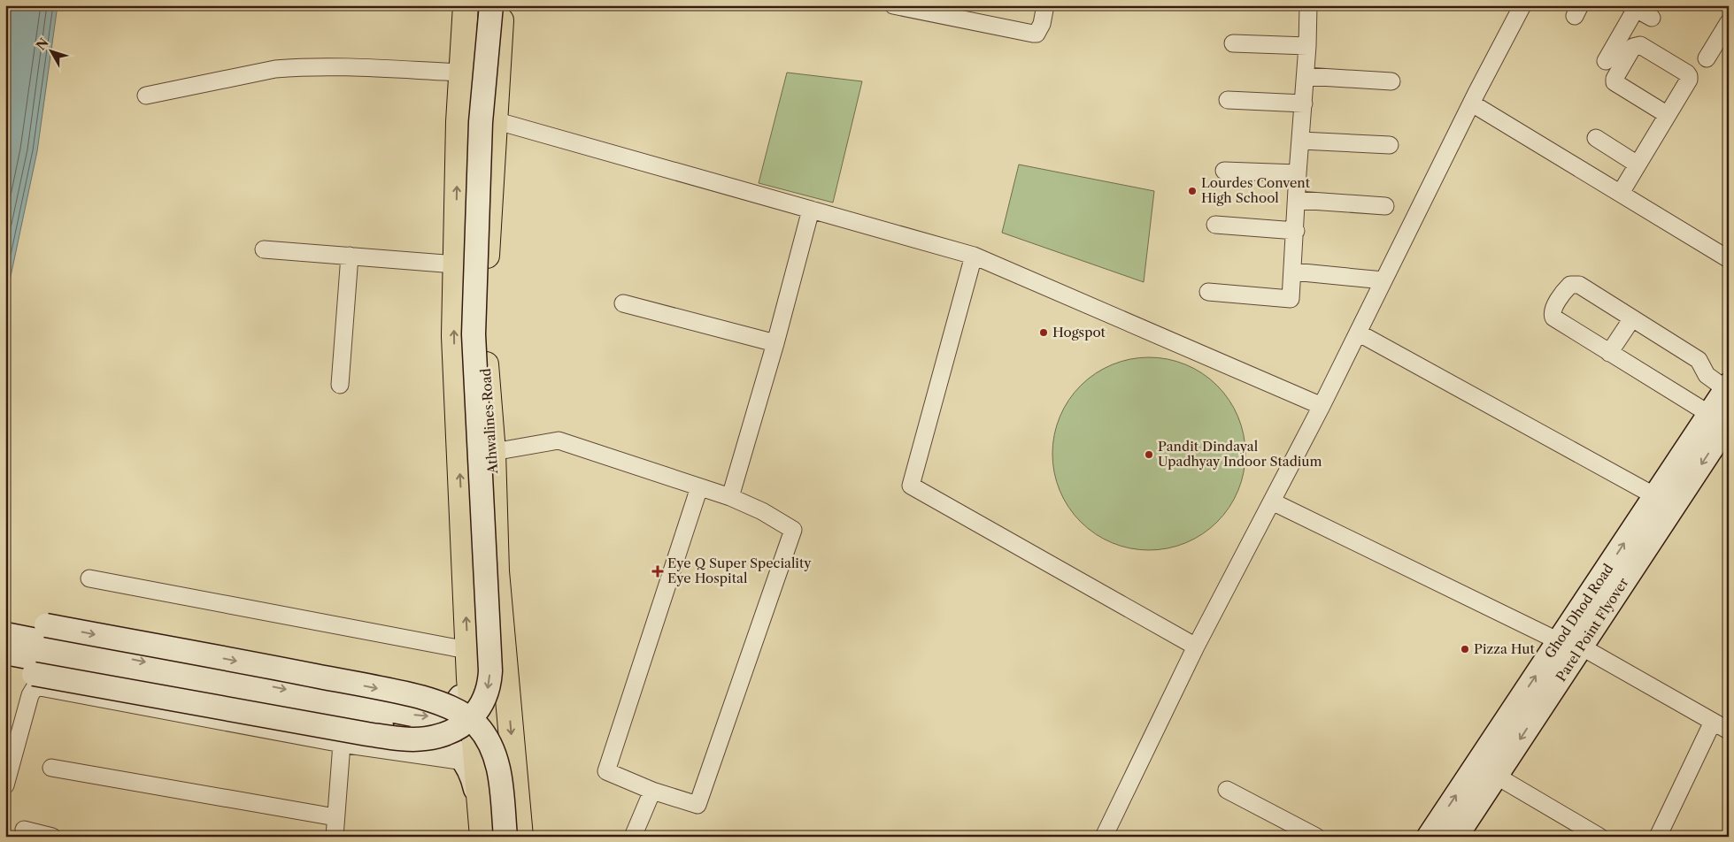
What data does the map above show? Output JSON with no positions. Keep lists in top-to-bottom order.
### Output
{
  "streets": {
    "main road": ["Athwalines Road", "Ghod Dhod Road", "Parel Point Flyover"]
  },
  "crossings": [
    ["Ghod Dhod Road", "Parel Point Flyover"]
  ],
  "one_way": ["Ghod Dhod Road", "Parel Point Flyover"],
  "places": {
    "other": [
      "Lourdes Convent High School",
      "Hogspot",
      "Pandit Dindayal Upadhyay Indoor Stadium",
      "Pizza Hut"
    ],
    "health": ["Eye Q Super Speciality Eye Hospital"]
  },
  "north": "top left"
}
